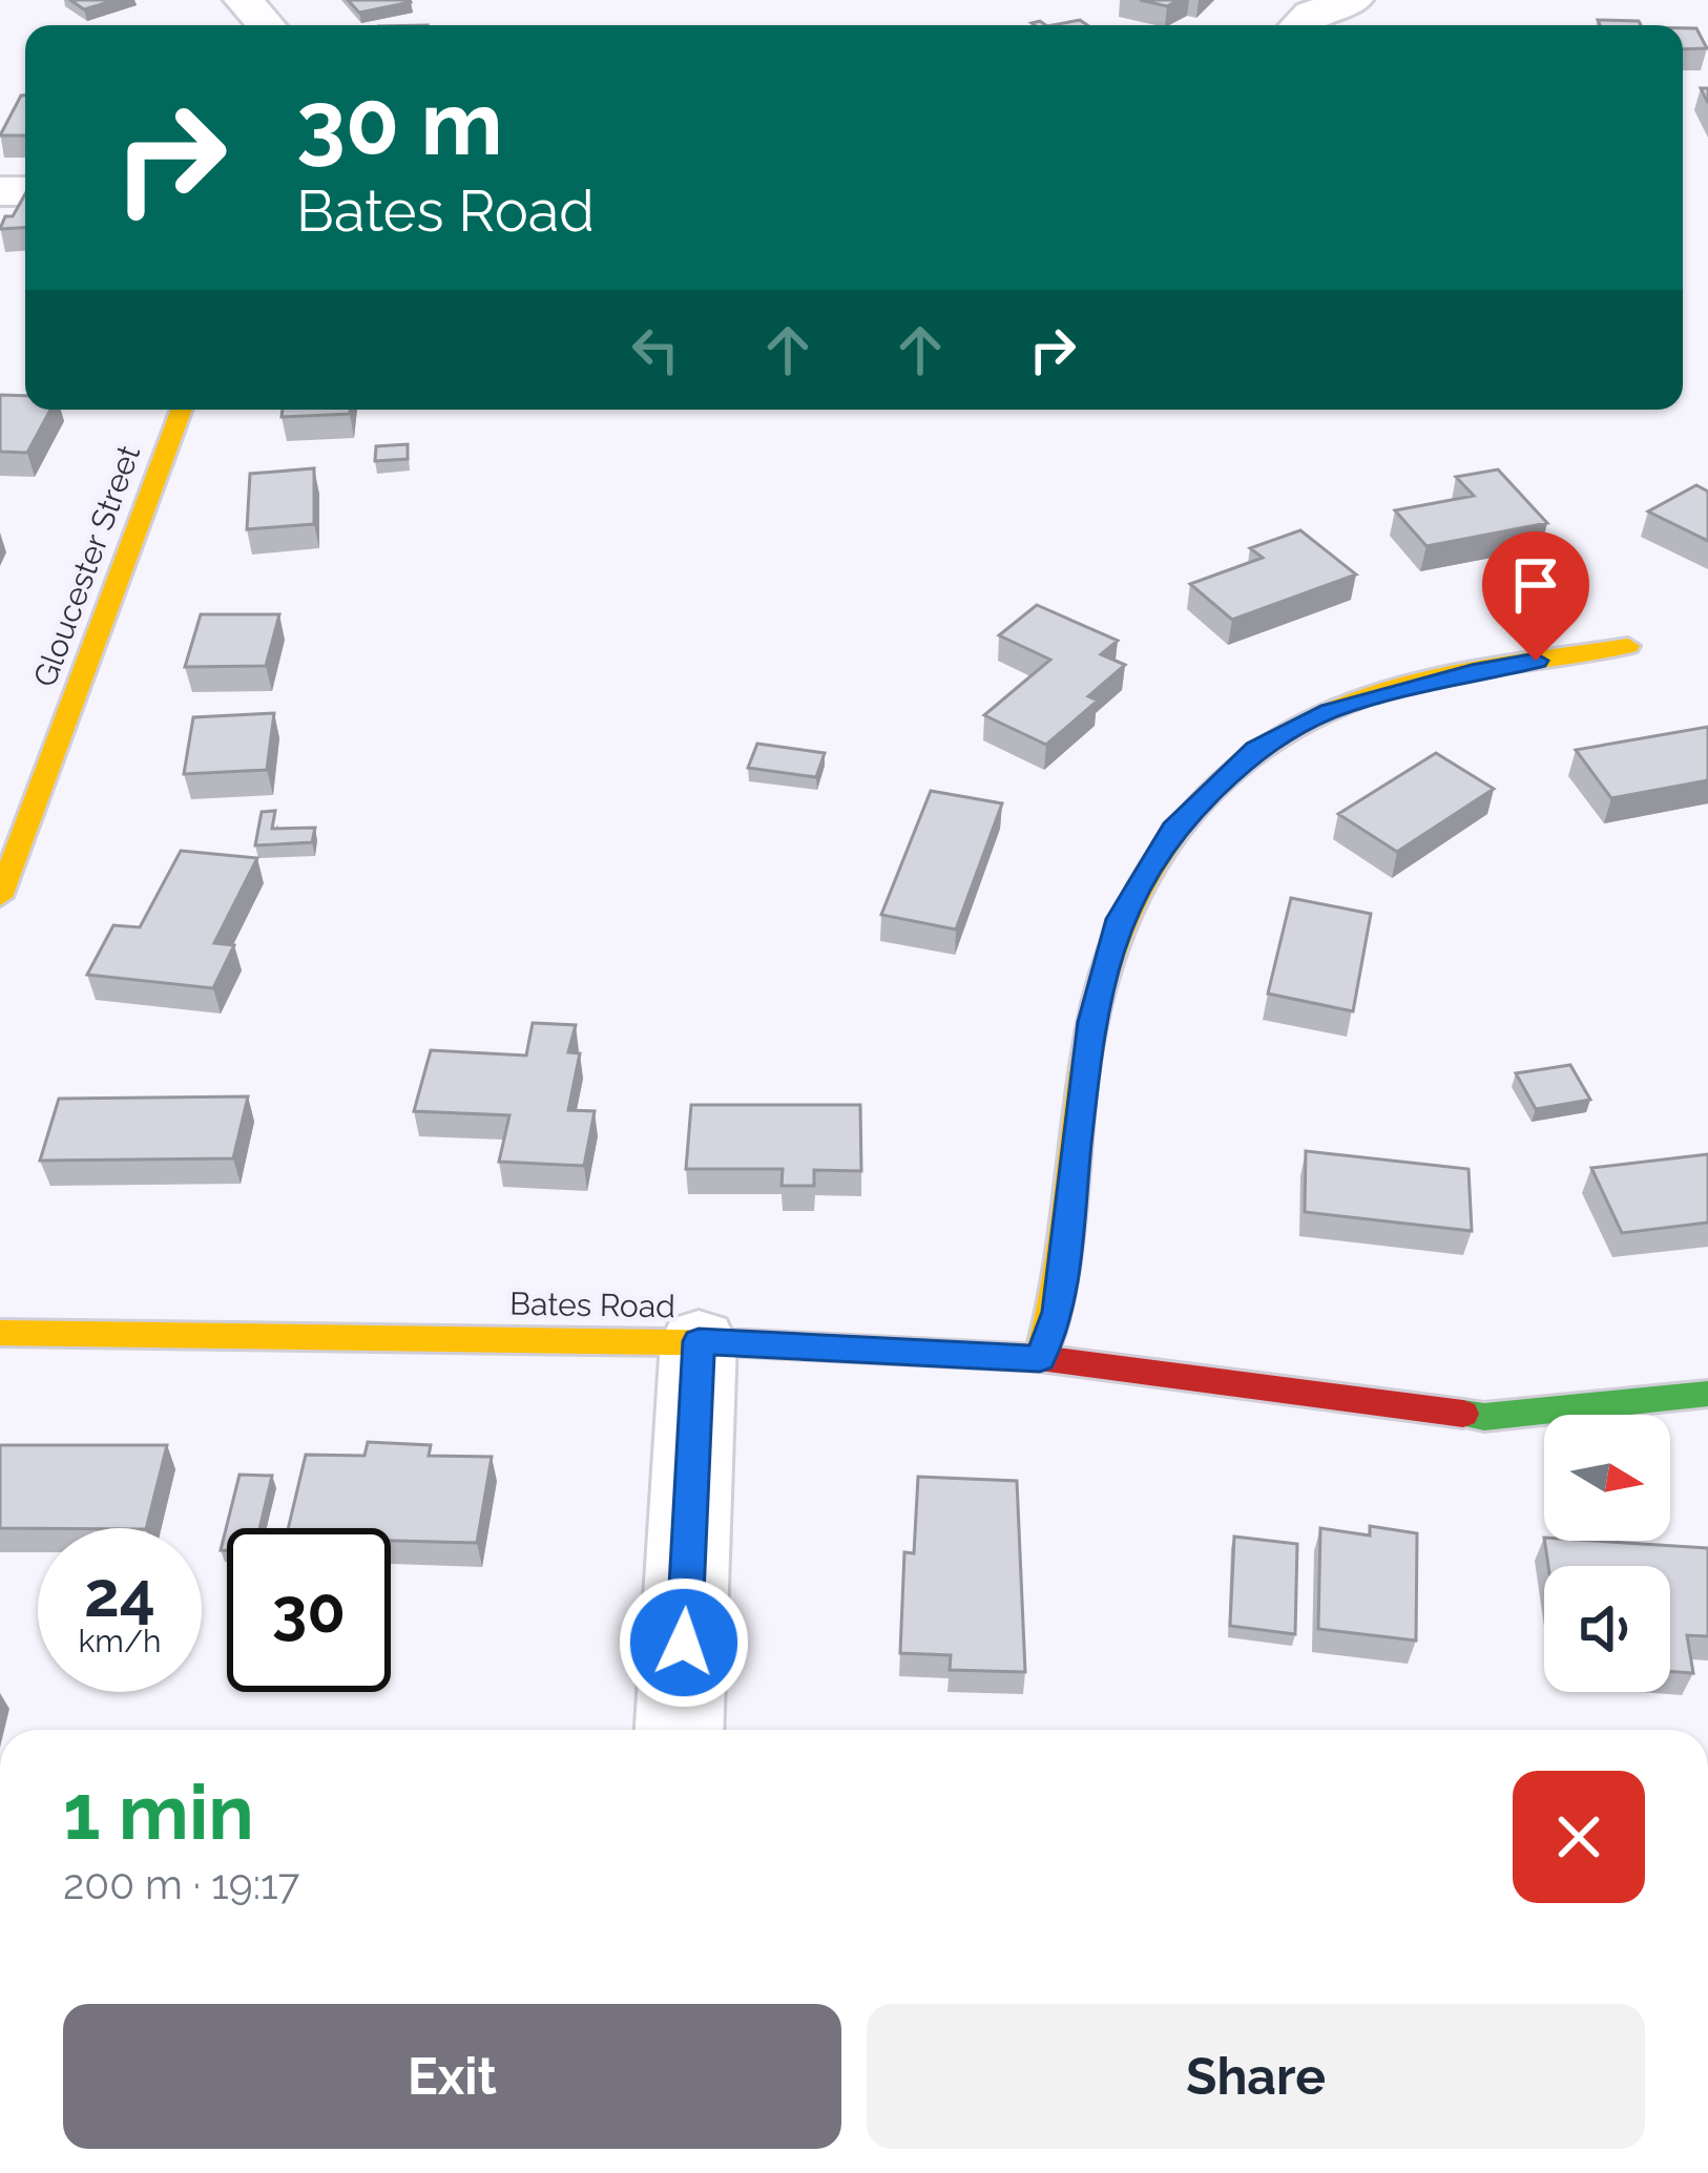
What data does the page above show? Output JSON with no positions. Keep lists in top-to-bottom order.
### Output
{
  "streets": {
    "street": ["Gloucester Street", "Bates Road"]
  },
  "north": "right",
  "page": {
    "turn": ["30 m", "Bates Road"],
    "speed": "24 km/h",
    "limit": "30",
    "heading": ["1 min", "200 m · 19:17"],
    "buttons": ["Exit", "Share"]
  }
}
